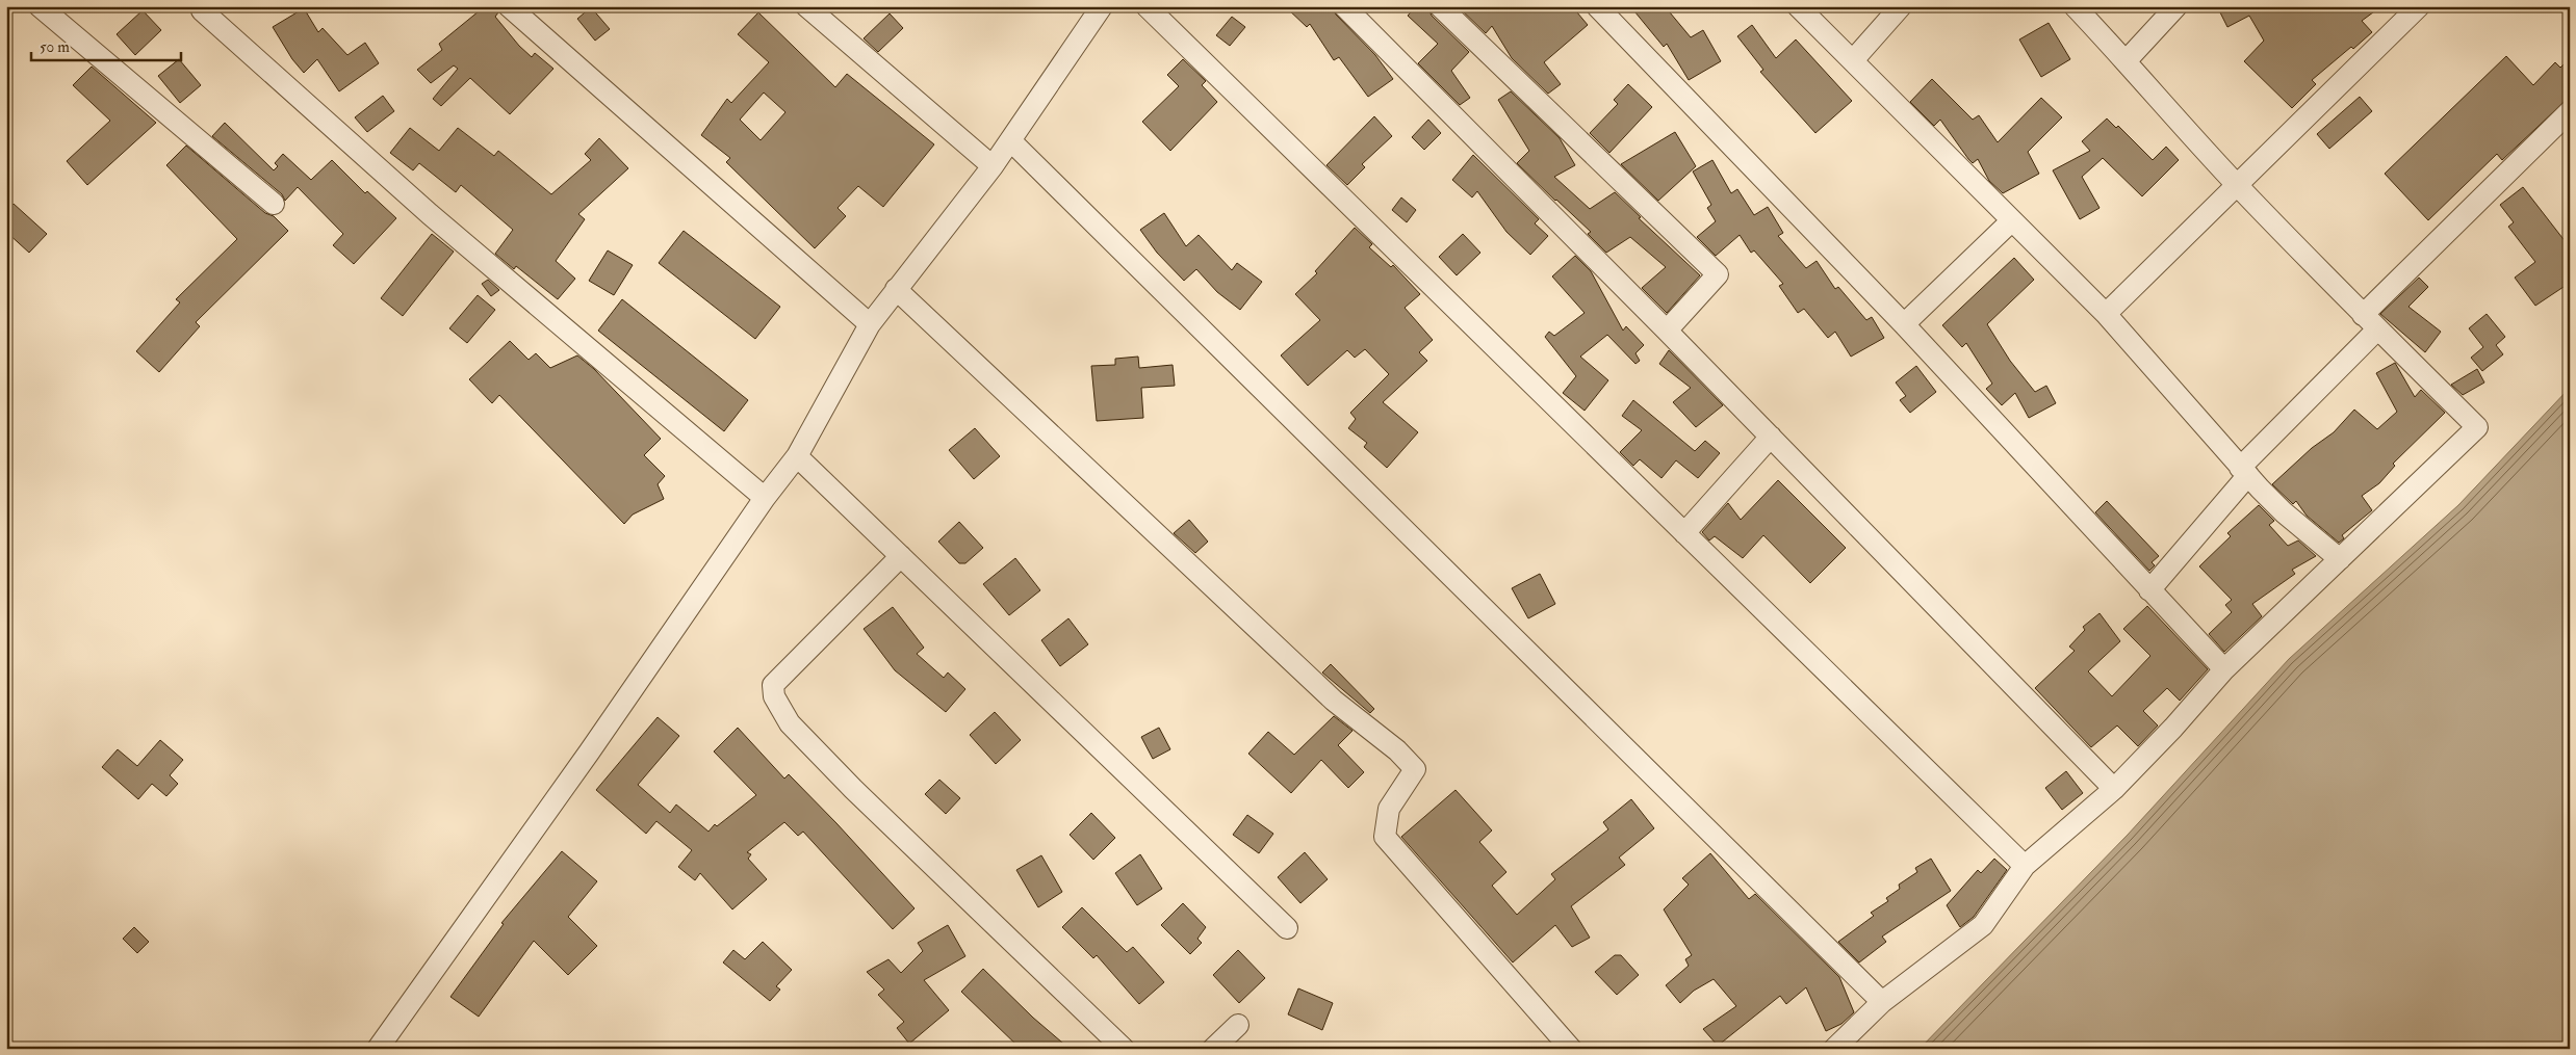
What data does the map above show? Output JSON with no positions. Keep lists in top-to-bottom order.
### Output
{
  "scale_bar": "50 m"
}
